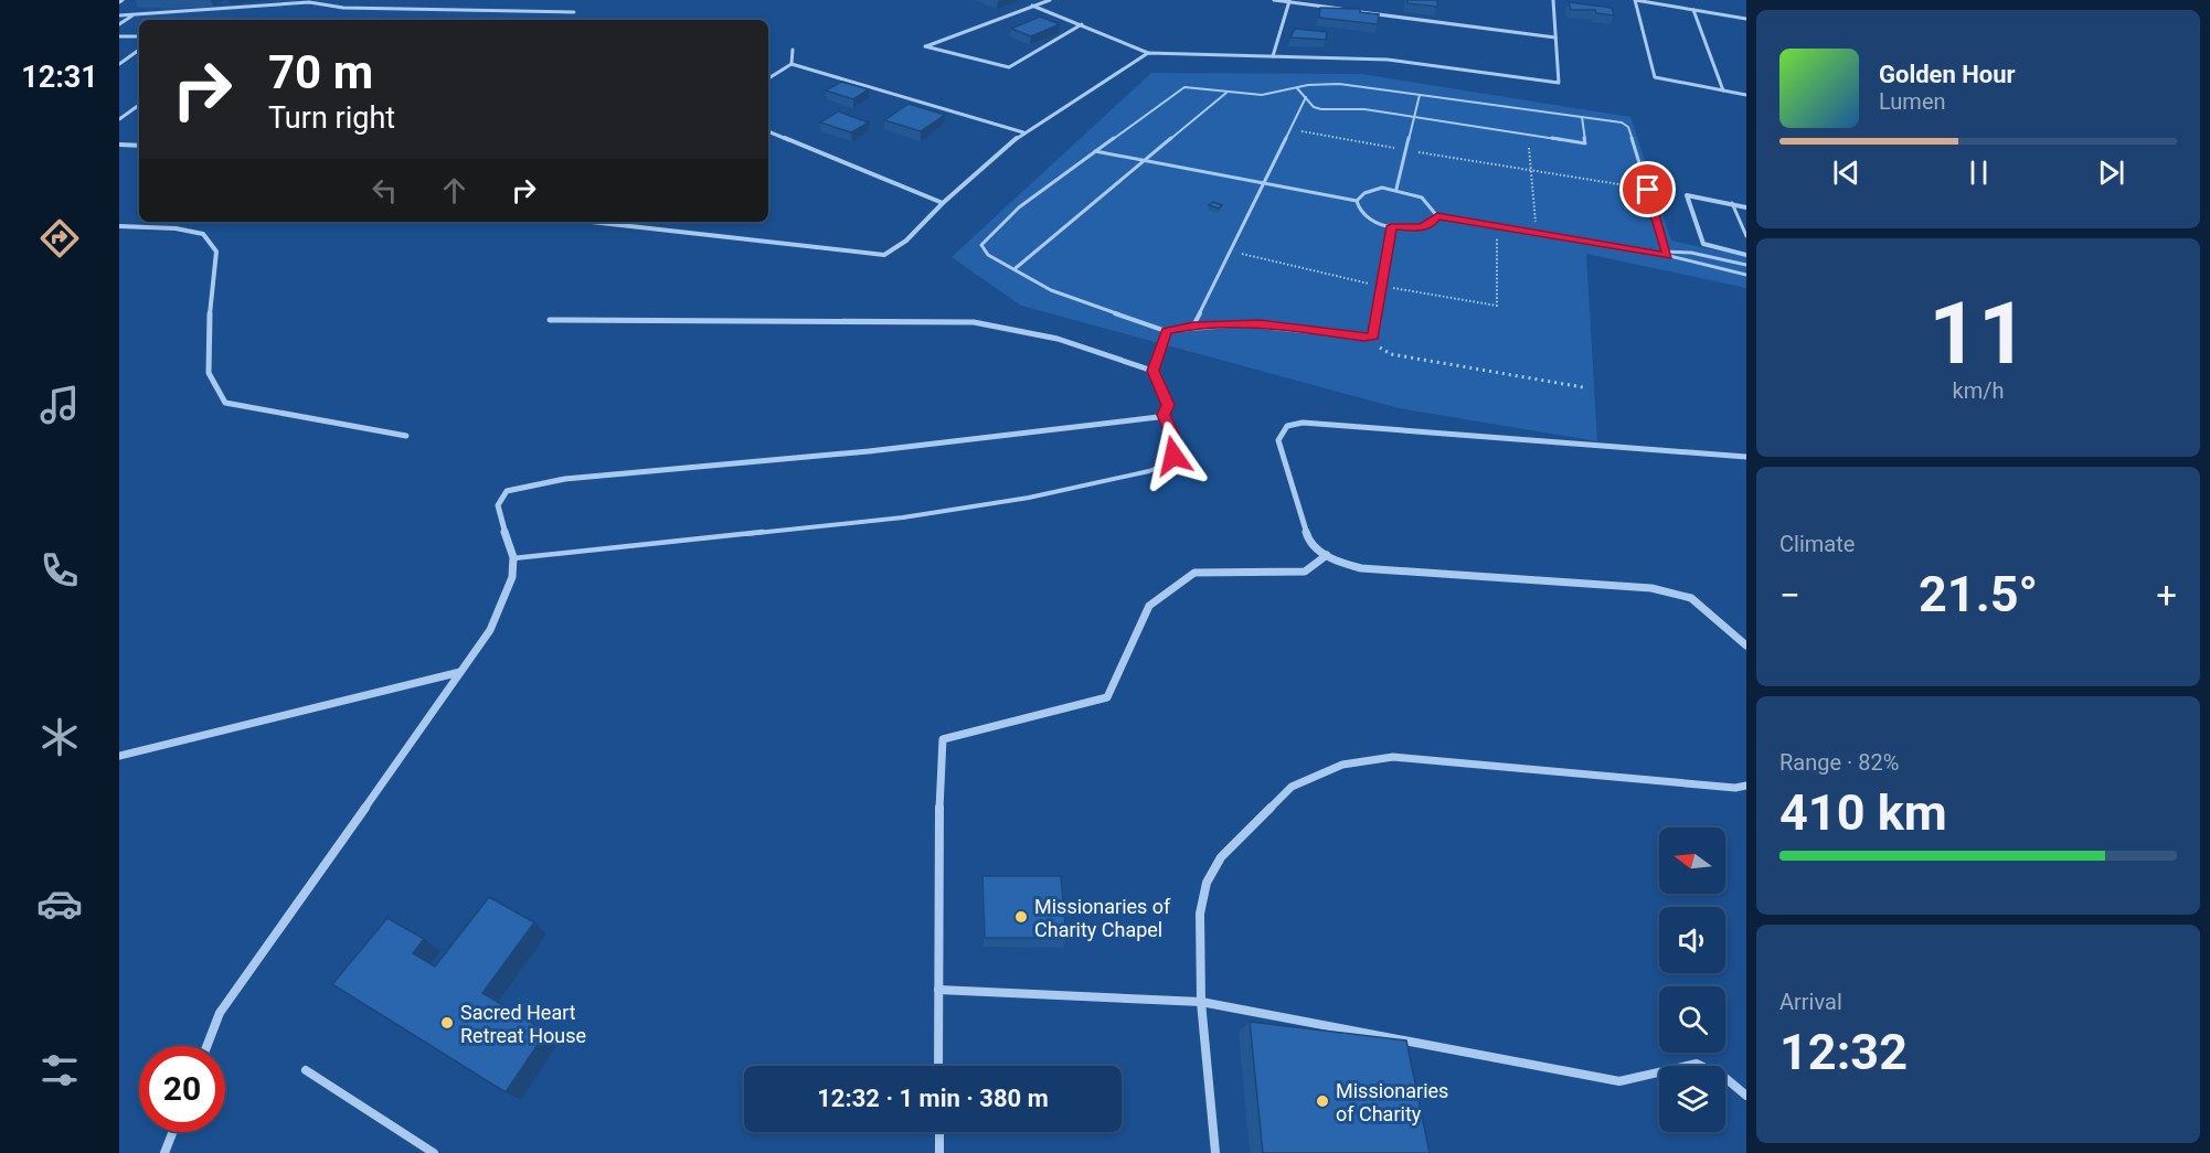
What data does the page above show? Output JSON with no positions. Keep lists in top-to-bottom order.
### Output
{
  "places": ["Missionaries of Charity Chapel", "Sacred Heart Retreat House", "Missionaries of Charity"],
  "north": "left",
  "page": {
    "tabs": "12:31",
    "turn": ["70 m", "Turn right"],
    "song": ["Golden Hour", "Lumen"],
    "tile": [
      ["11", "km/h"],
      "Climate",
      ["Range · 82%", "410 km"],
      ["Arrival", "12:32"]
    ],
    "heat": ["−", "21.5°", "+"],
    "limit": "20",
    "trip": "12:32 · 1 min · 380 m"
  }
}
